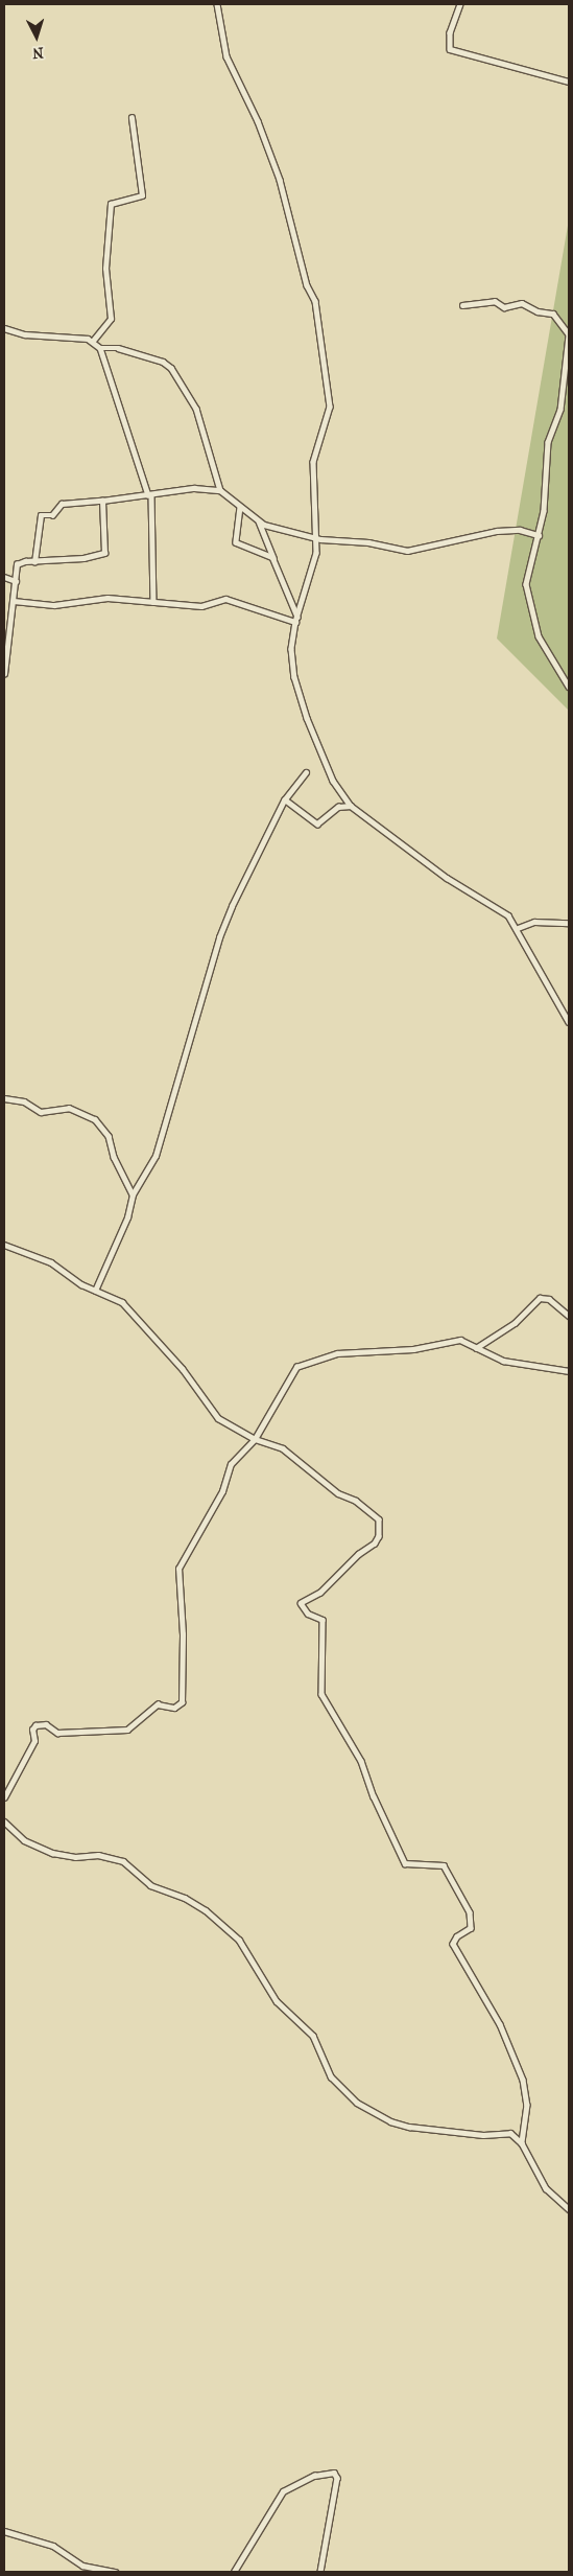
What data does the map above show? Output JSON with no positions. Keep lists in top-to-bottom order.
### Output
{
  "north": "bottom"
}
